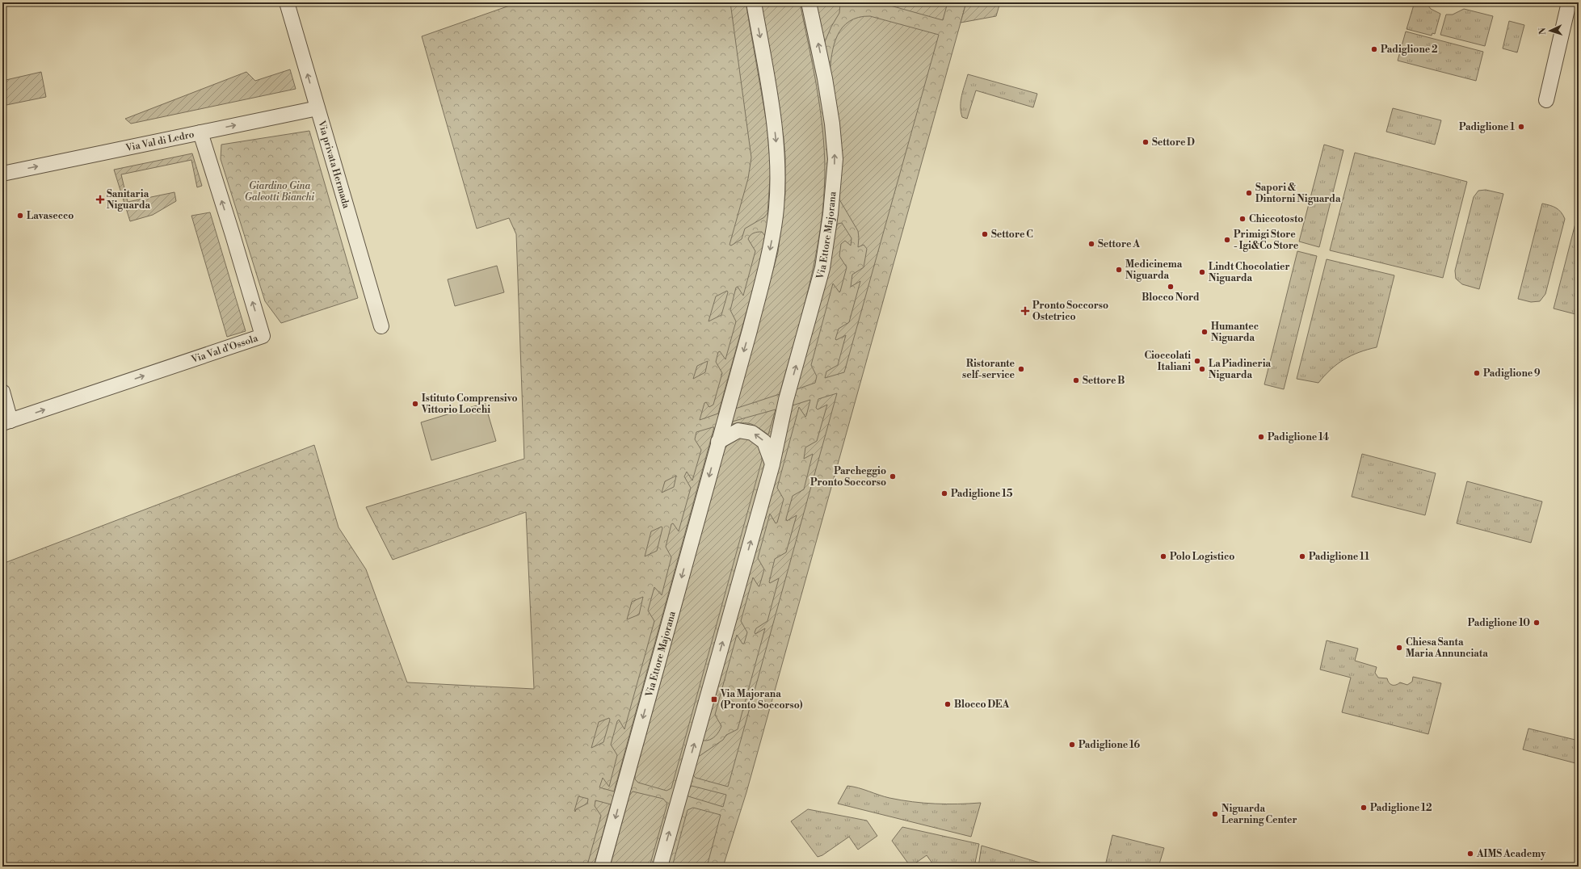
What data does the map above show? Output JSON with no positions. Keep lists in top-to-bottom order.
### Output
{
  "streets": {
    "street": [
      "Via Val di Ledro",
      "Via privata Hermada",
      "Via Ettore Majorana",
      "Via Val d'Ossola"
    ]
  },
  "crossings": [
    ["Via Val di Ledro", "Via privata Hermada"],
    ["Via Val di Ledro", "Via Val d'Ossola"]
  ],
  "one_way": ["Via Val di Ledro"],
  "parks": ["Giardino Gina Galeotti Bianchi"],
  "places": {
    "other": [
      "Padiglione 2",
      "Padiglione 1",
      "Settore D",
      "Sapori & Dintorni Niguarda",
      "Lavasecco",
      "Chiccotosto",
      "Settore C",
      "Primigi Store - Igi&Co Store",
      "Settore A",
      "Medicinema Niguarda",
      "Lindt Chocolatier Niguarda",
      "Blocco Nord",
      "Humantec Niguarda",
      "Cioccolati Italiani",
      "Ristorante self-service",
      "La Piadineria Niguarda",
      "Padiglione 9",
      "Settore B",
      "Istituto Comprensivo Vittorio Locchi",
      "Padiglione 14",
      "Parcheggio Pronto Soccorso",
      "Padiglione 15",
      "Polo Logistico",
      "Padiglione 11",
      "Padiglione 10",
      "Chiesa Santa Maria Annunciata",
      "Blocco DEA",
      "Padiglione 16",
      "Padiglione 12",
      "Niguarda Learning Center",
      "AIMS Academy"
    ],
    "health": ["Sanitaria Niguarda", "Pronto Soccorso Ostetrico"],
    "transit": ["Via Majorana (Pronto Soccorso)"]
  },
  "north": "left"
}
